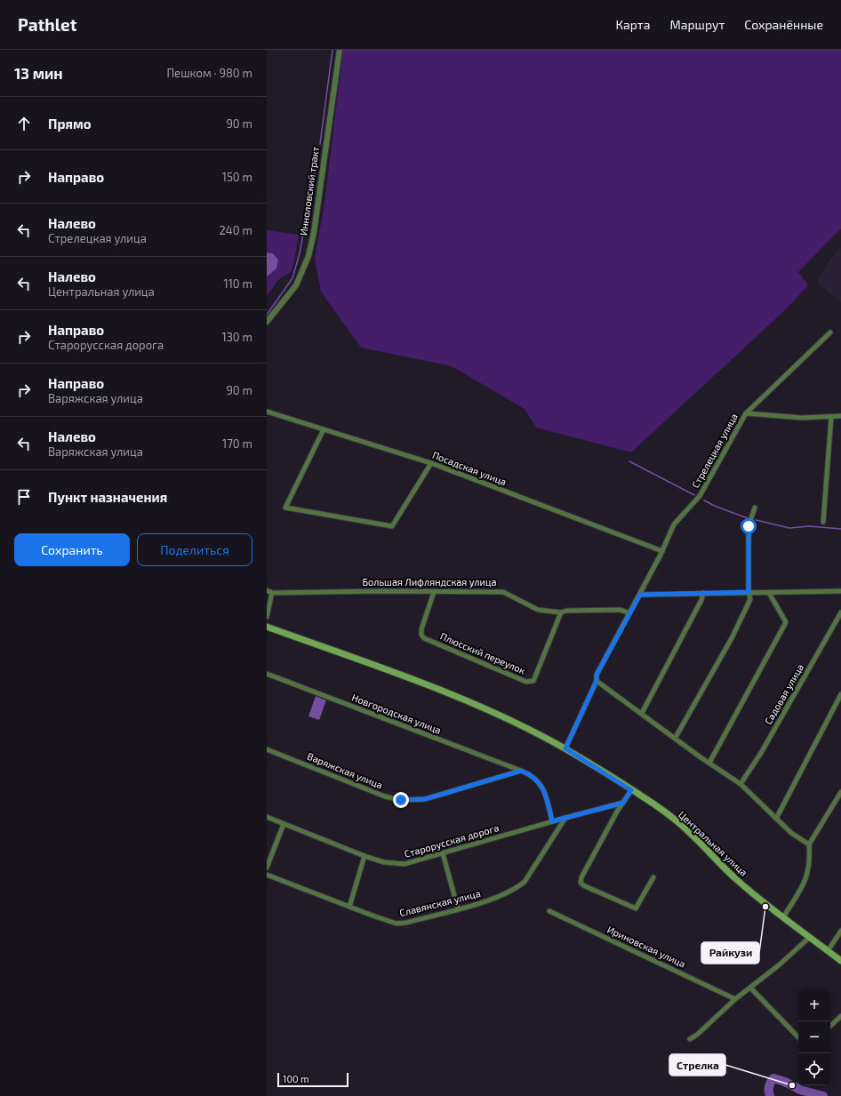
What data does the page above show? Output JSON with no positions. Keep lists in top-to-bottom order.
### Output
{
  "streets": {
    "main road": ["Центральная улица"],
    "street": [
      "Инноловский тракт",
      "Стрелецкая улица",
      "Посадская улица",
      "Большая Лифляндская улица",
      "Плюсский переулок",
      "Садовая улица",
      "Новгородская улица",
      "Варяжская улица",
      "Старорусская дорога",
      "Славянская улица",
      "Ириновская улица"
    ]
  },
  "crossings": [
    ["Стрелецкая улица", "Посадская улица"],
    ["Стрелецкая улица", "Большая Лифляндская улица"],
    ["Стрелецкая улица", "Центральная улица"],
    ["Большая Лифляндская улица", "Плюсский переулок"],
    ["Новгородская улица", "Варяжская улица"],
    ["Старорусская дорога", "Славянская улица"]
  ],
  "places": ["Райкузи", "Стрелка"],
  "scale_bar": "100 m",
  "page": {
    "header": "Pathlet",
    "nav": ["Карта", "Маршрут", "Сохранённые"],
    "heading": ["13 мин", "Пешком · 980 m"],
    "list": [
      ["Прямо", "90 m"],
      ["Направо", "150 m"],
      ["Налево", "Стрелецкая улица", "240 m"],
      ["Налево", "Центральная улица", "110 m"],
      ["Направо", "Старорусская дорога", "130 m"],
      ["Направо", "Варяжская улица", "90 m"],
      ["Налево", "Варяжская улица", "170 m"],
      "Пункт назначения"
    ],
    "buttons": ["Сохранить", "Поделиться"],
    "map_buttons": ["+", "−"],
    "scale": "100 m"
  }
}
